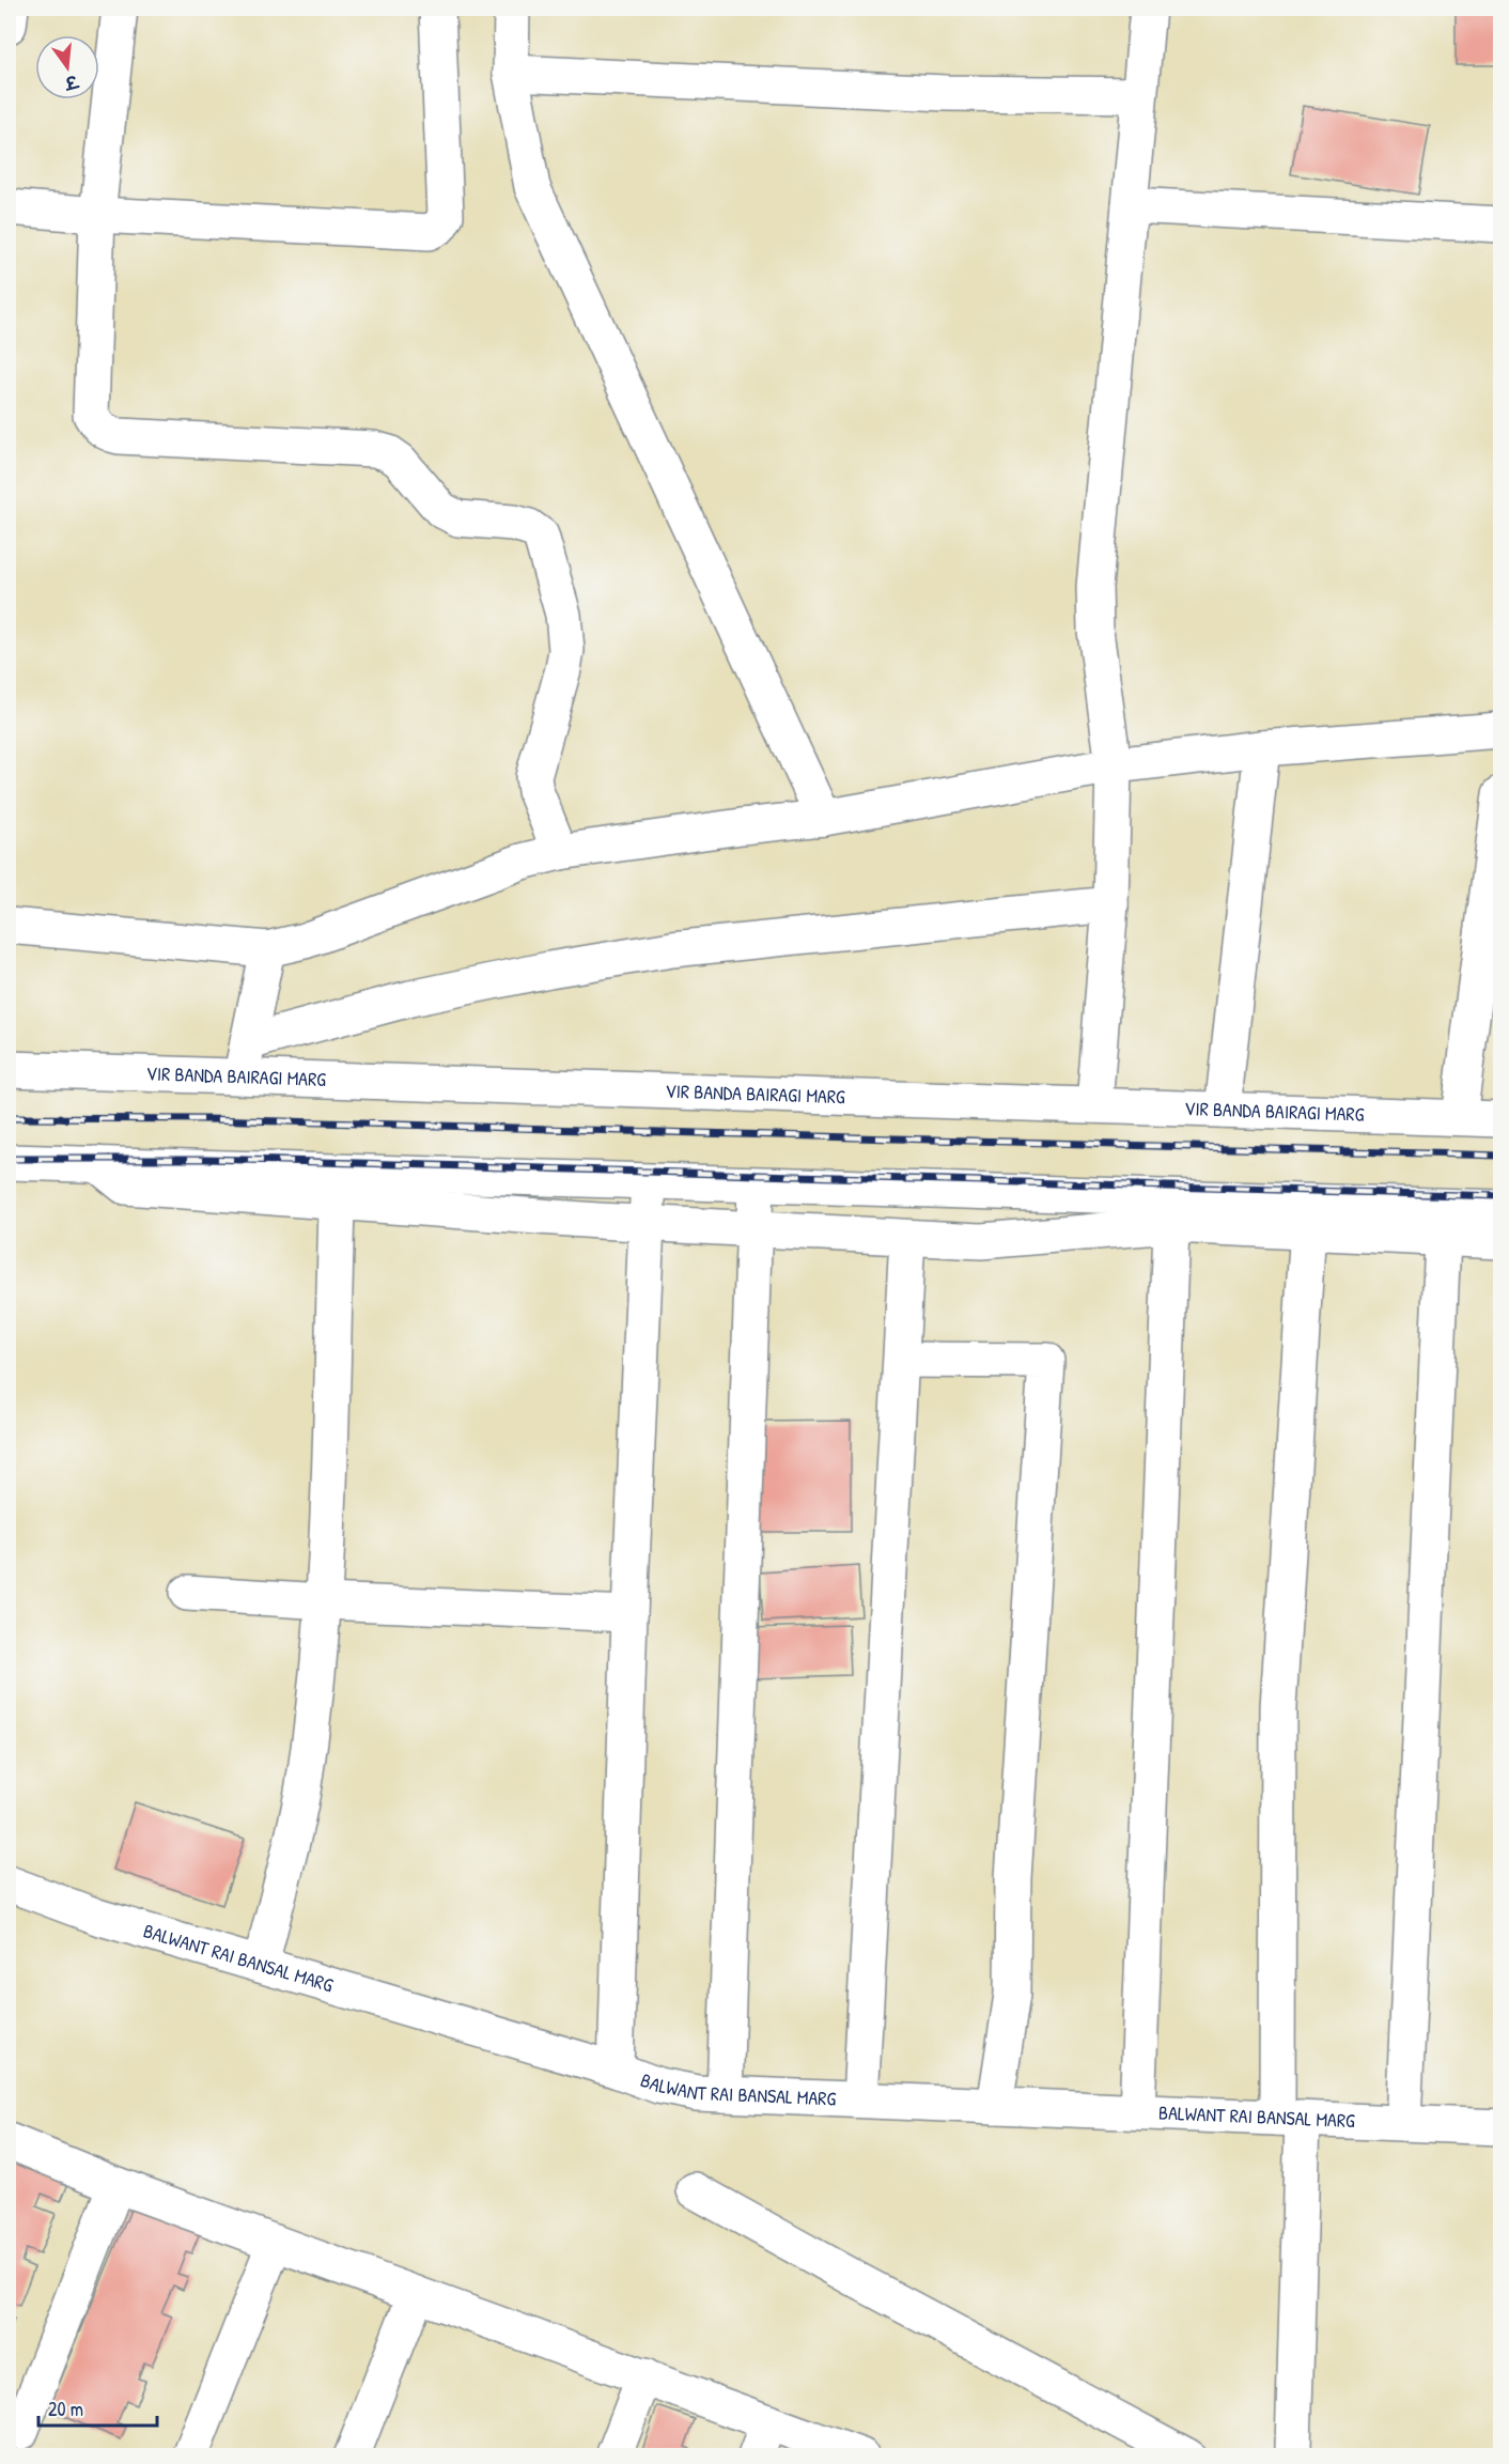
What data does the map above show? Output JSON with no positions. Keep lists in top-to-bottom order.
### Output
{
  "streets": {
    "street": ["VIR BANDA BAIRAGI MARG", "BALWANT RAI BANSAL MARG"]
  },
  "scale_bar": "20 m",
  "north": "bottom"
}
